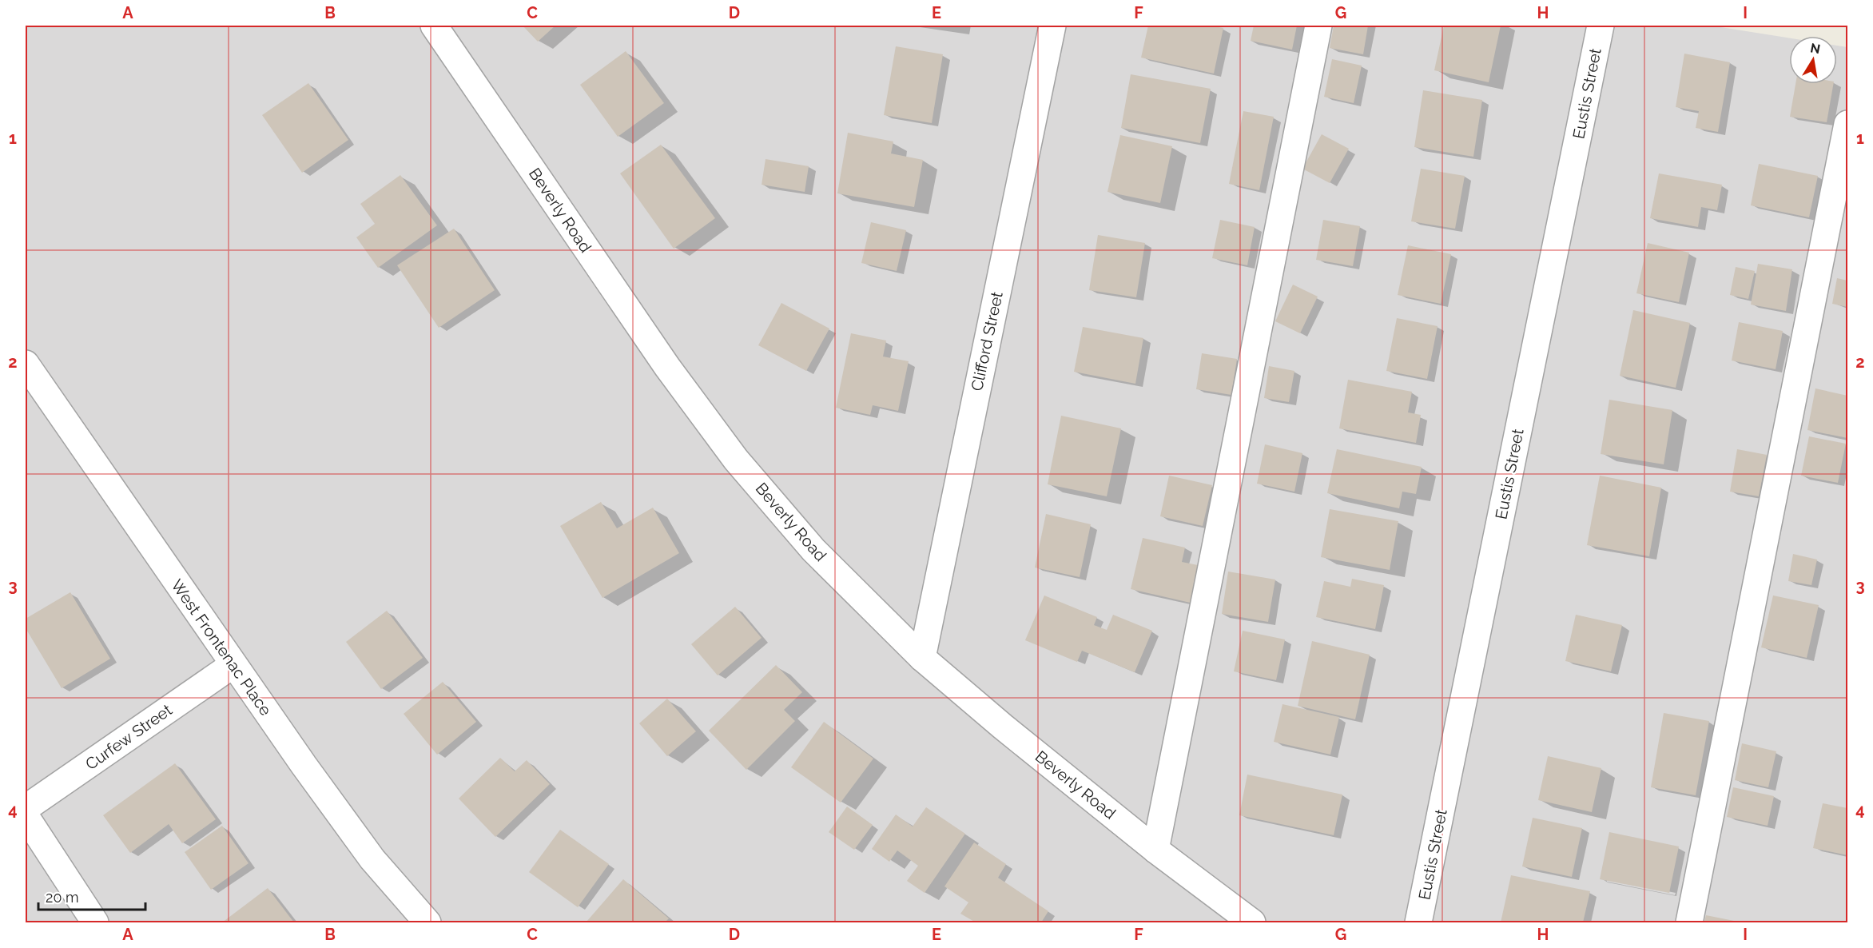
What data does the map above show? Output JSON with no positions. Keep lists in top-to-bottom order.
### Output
{
  "streets": {
    "street": [
      "Eustis Street",
      "Beverly Road",
      "Clifford Street",
      "West Frontenac Place",
      "Curfew Street"
    ]
  },
  "crossings": [
    ["Beverly Road", "Clifford Street"],
    ["West Frontenac Place", "Curfew Street"]
  ],
  "scale_bar": "20 m",
  "north": "top",
  "grid": {
    "columns": [
      "A",
      "B",
      "C",
      "D",
      "E",
      "F",
      "G",
      "H",
      "I"
    ],
    "rows": [
      "1",
      "2",
      "3",
      "4"
    ]
  }
}
